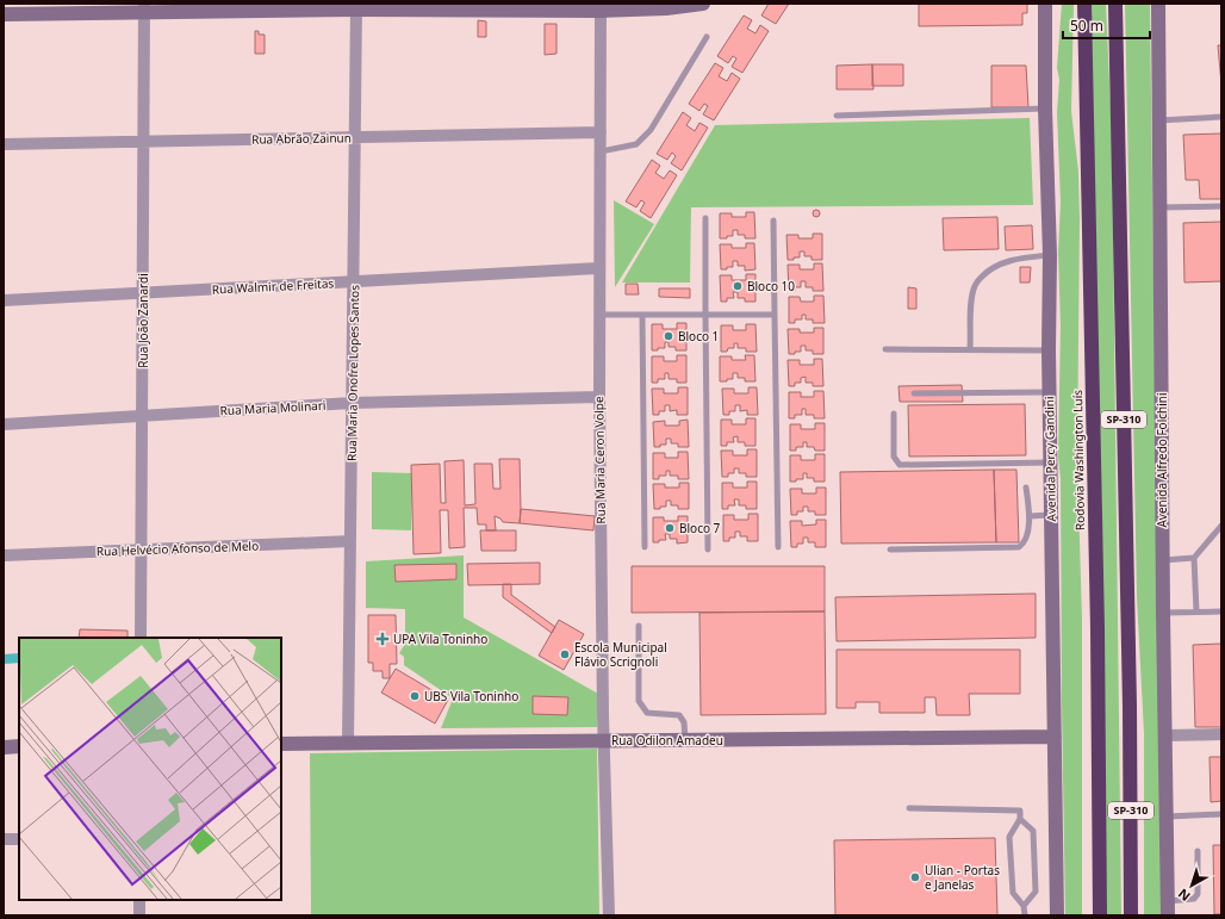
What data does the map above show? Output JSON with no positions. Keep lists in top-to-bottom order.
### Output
{
  "streets": {
    "highway": ["SP-310", "Rodovia Washington Luís"],
    "main road": ["Avenida Percy Gandini", "Avenida Alfredo Folchini", "Rua Odilon Amadeu"],
    "street": [
      "Rua Abrão Zainun",
      "Rua Walmir de Freitas",
      "Rua João Zanardi",
      "Rua Maria Onofre Lopes Santos",
      "Rua Maria Molinari",
      "Rua Maria Ceron Volpe",
      "Rua Helvécio Afonso de Melo"
    ]
  },
  "crossings": [
    ["Rua Abrão Zainun", "Rua João Zanardi"],
    ["Rua Abrão Zainun", "Rua Maria Onofre Lopes Santos"],
    ["Rua Abrão Zainun", "Rua Maria Ceron Volpe"],
    ["Rua Walmir de Freitas", "Rua João Zanardi"],
    ["Rua Walmir de Freitas", "Rua Maria Onofre Lopes Santos"],
    ["Rua Walmir de Freitas", "Rua Maria Ceron Volpe"],
    ["Rua João Zanardi", "Rua Maria Molinari"],
    ["Rua João Zanardi", "Rua Helvécio Afonso de Melo"],
    ["Rua Maria Onofre Lopes Santos", "Rua Maria Molinari"],
    ["Rua Maria Onofre Lopes Santos", "Rua Helvécio Afonso de Melo"],
    ["Rua Maria Onofre Lopes Santos", "Rua Odilon Amadeu"],
    ["Rua Maria Molinari", "Rua Maria Ceron Volpe"],
    ["Avenida Percy Gandini", "Rua Odilon Amadeu"],
    ["Rua Maria Ceron Volpe", "Rua Odilon Amadeu"]
  ],
  "places": {
    "other": [
      "Bloco 10",
      "Bloco 1",
      "Bloco 7",
      "Escola Municipal Flávio Scrignoli",
      "UBS Vila Toninho",
      "Ulian - Portas e Janelas"
    ],
    "health": ["UPA Vila Toninho"]
  },
  "scale_bar": "50 m",
  "north": "bottom left"
}
